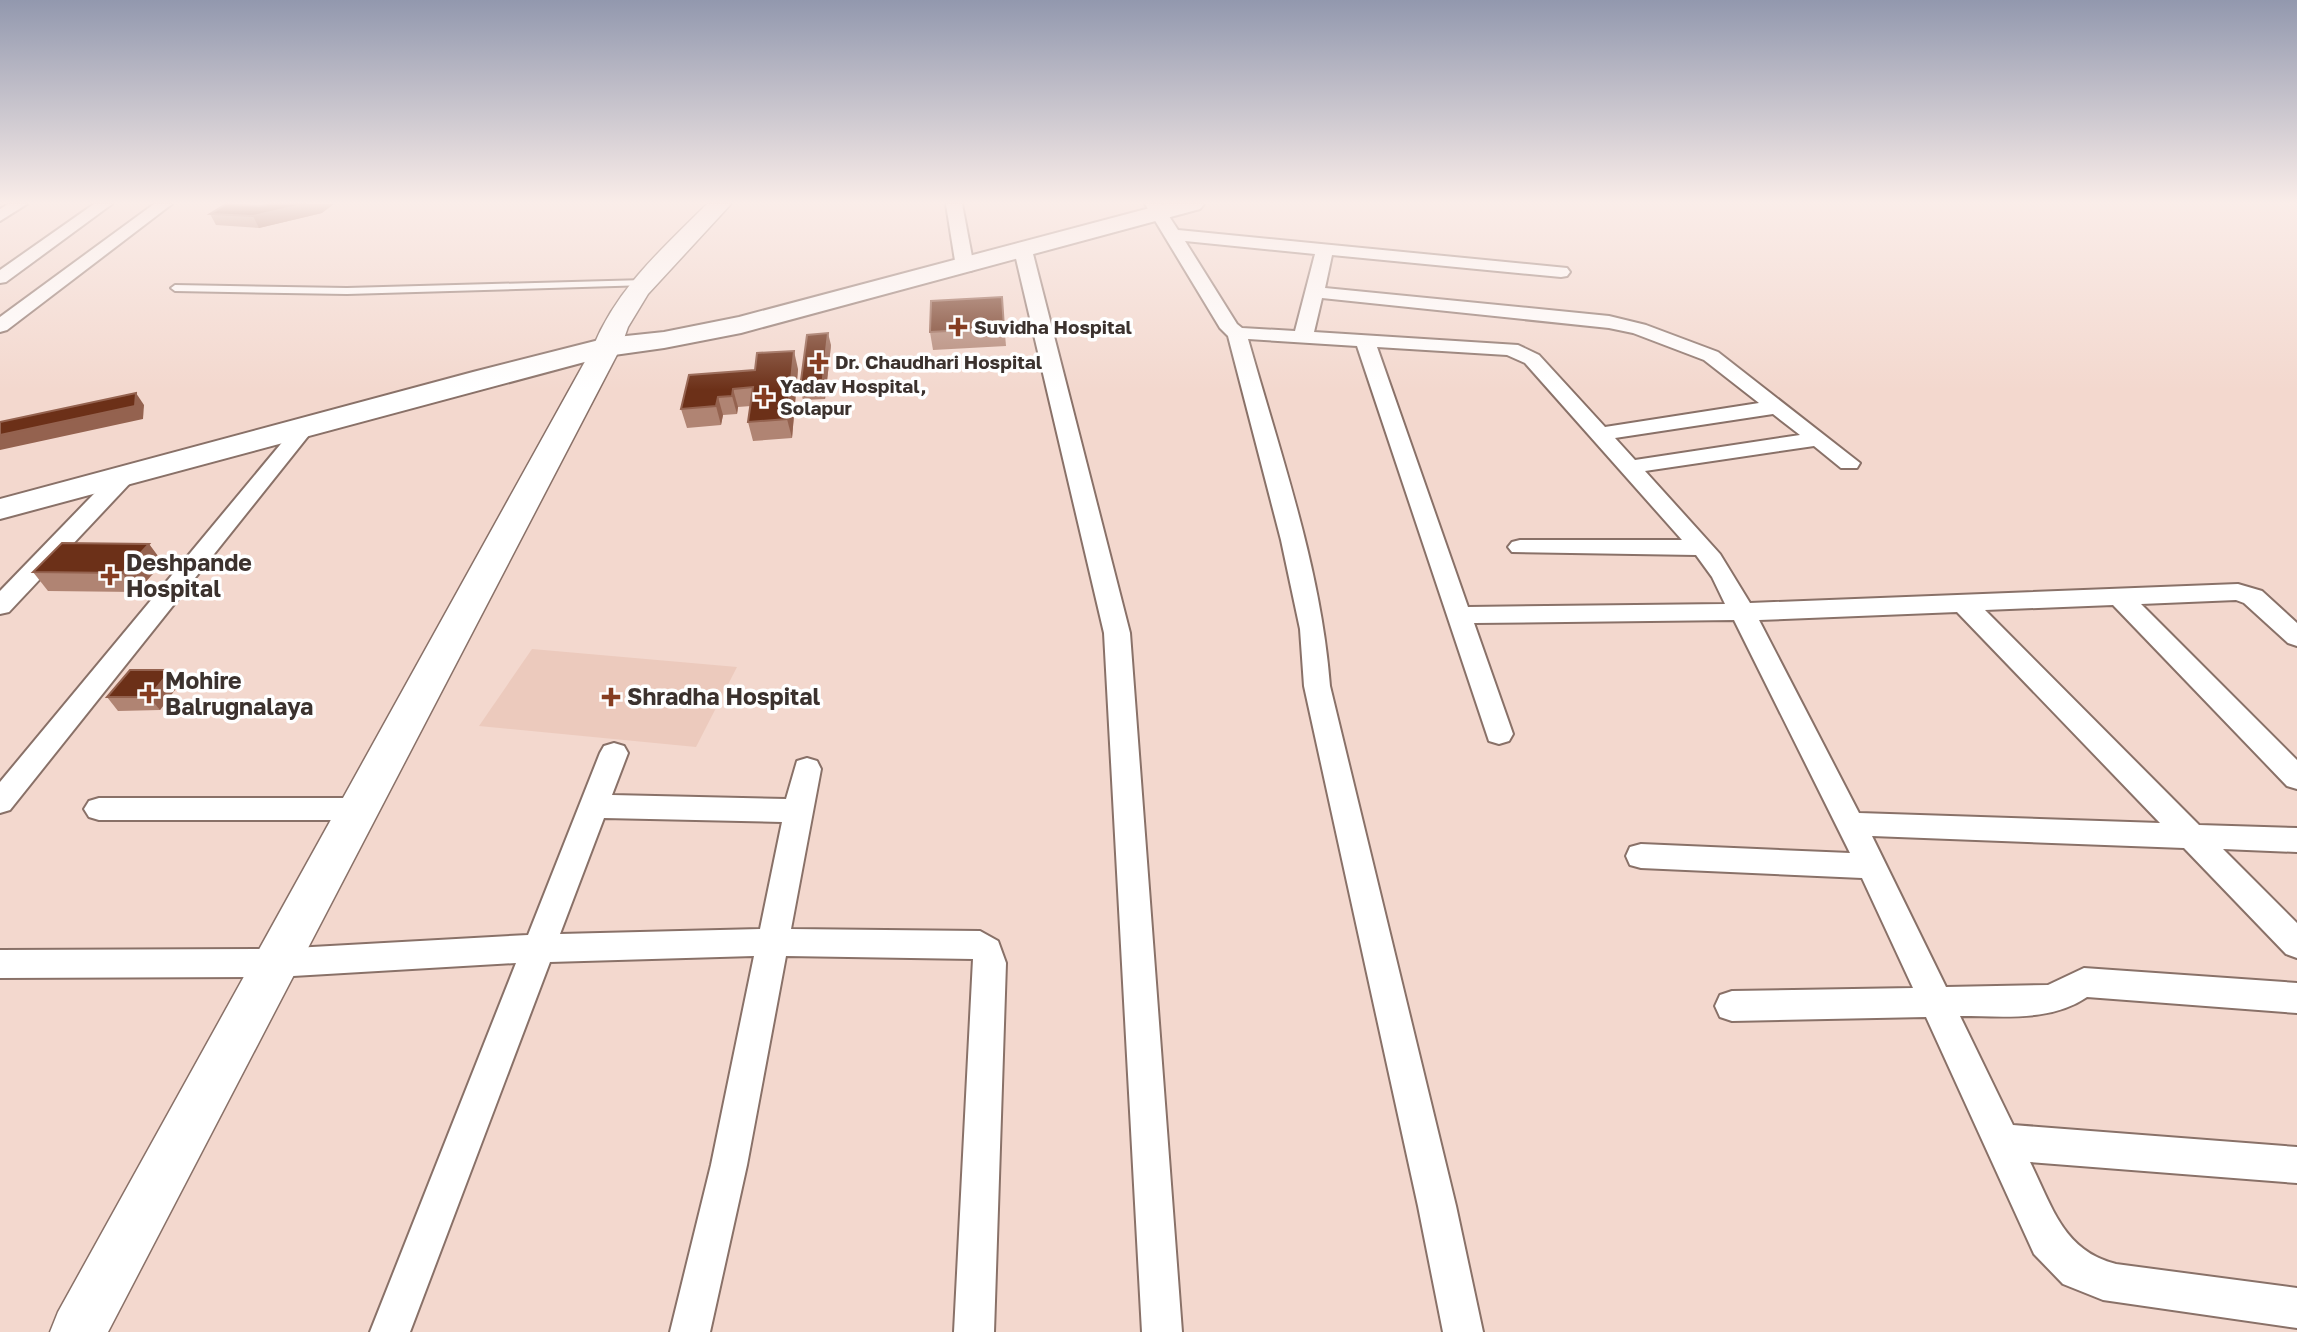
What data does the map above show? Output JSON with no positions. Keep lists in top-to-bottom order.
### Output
{
  "places": {
    "health": [
      "Suvidha Hospital",
      "Dr. Chaudhari Hospital",
      "Yadav Hospital, Solapur",
      "Deshpande Hospital",
      "Mohire Balrugnalaya",
      "Shradha Hospital"
    ]
  }
}
